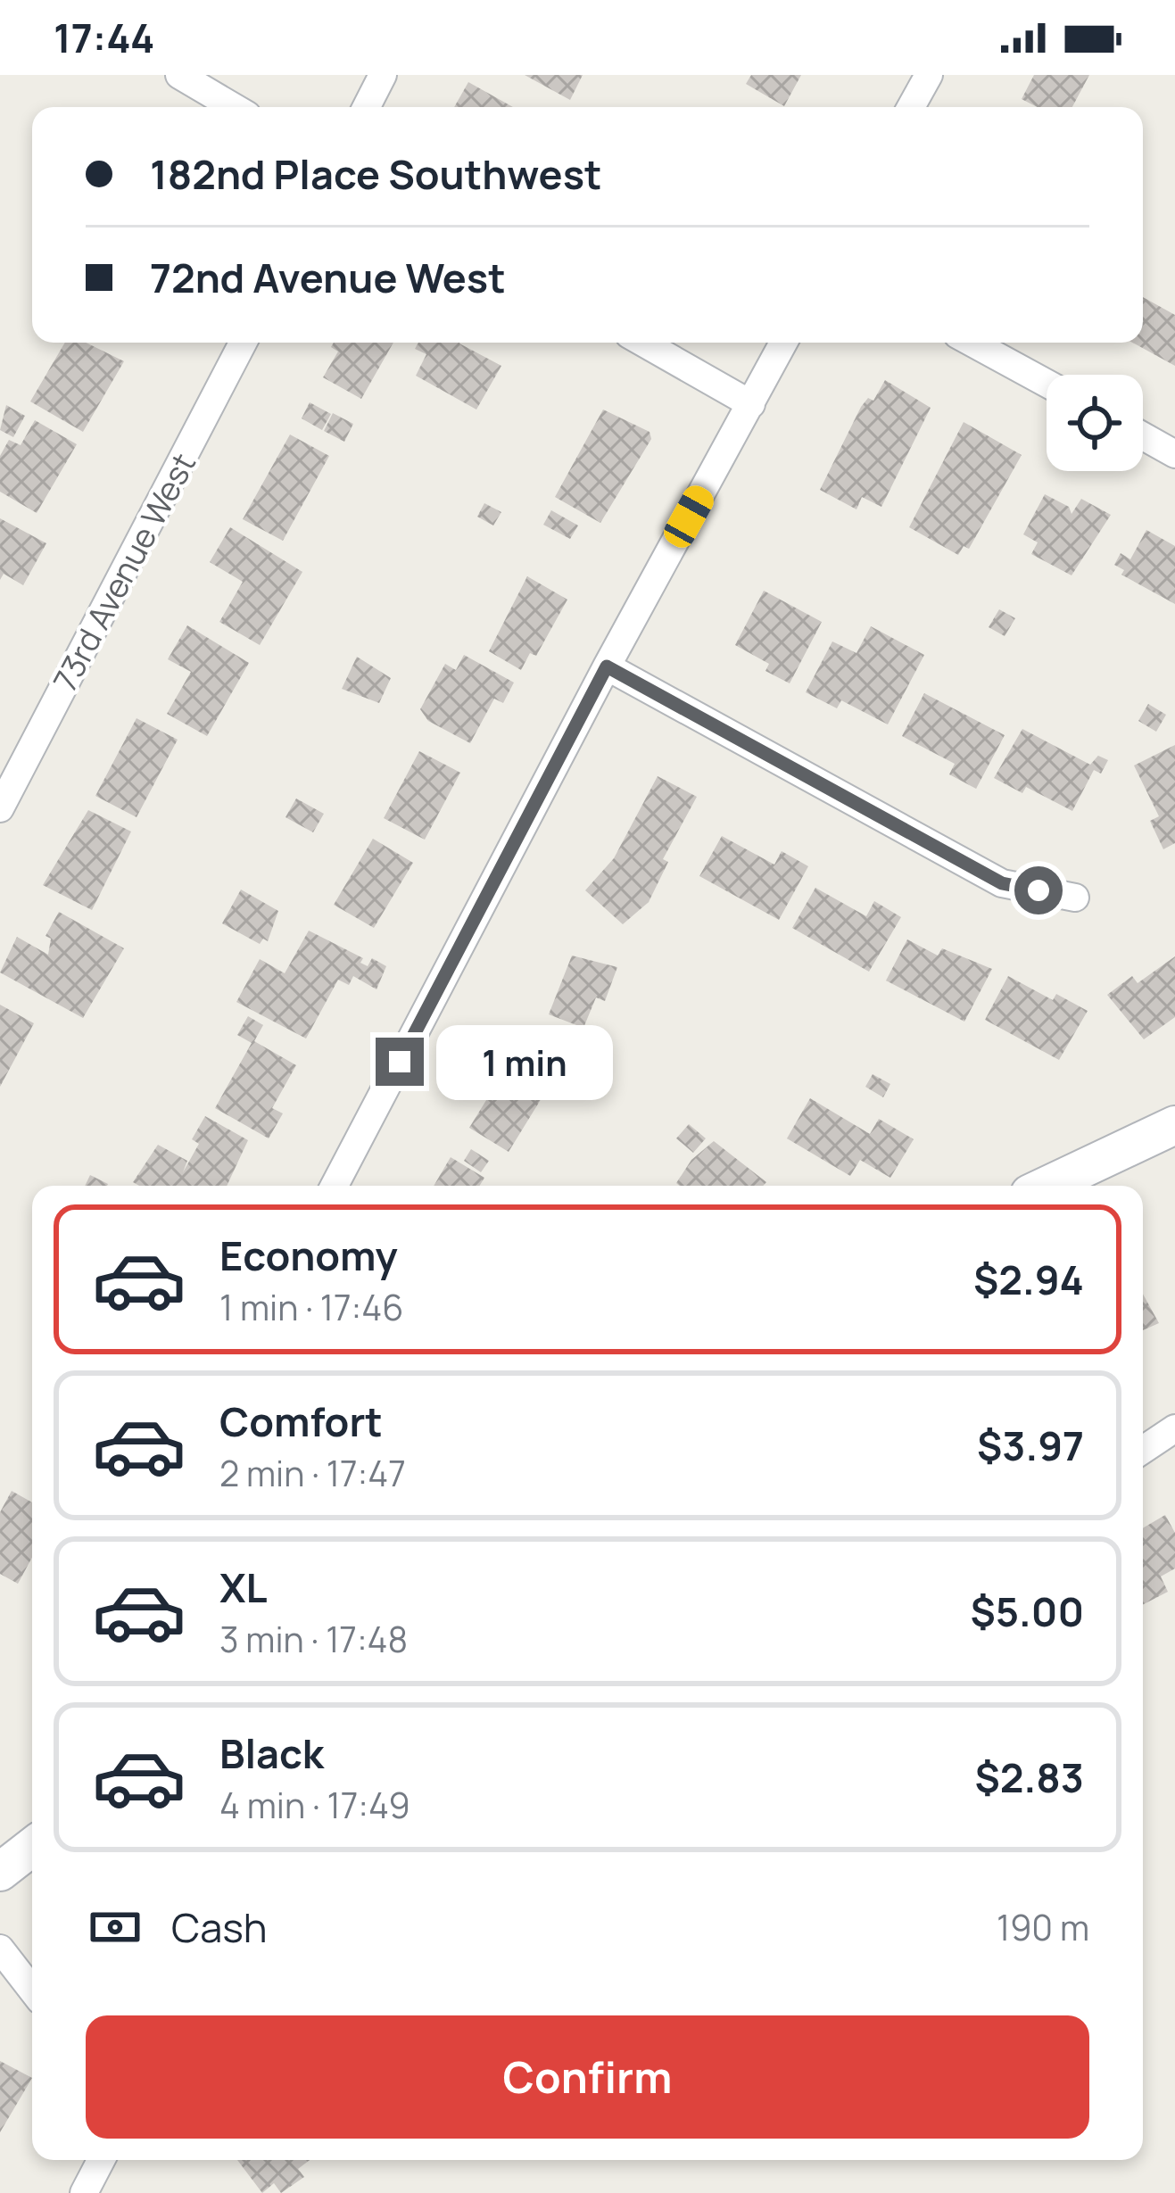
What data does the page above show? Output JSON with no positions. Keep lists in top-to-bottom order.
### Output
{
  "streets": {
    "street": ["73rd Avenue West"]
  },
  "page": {
    "status": "17:44",
    "banner": ["182nd Place Southwest", "72nd Avenue West"],
    "bubble": "1 min",
    "list": [
      {
        "name": "Economy",
        "note": "1 min · 17:46",
        "value": "$2.94"
      },
      {
        "name": "Comfort",
        "note": "2 min · 17:47",
        "value": "$3.97"
      },
      {
        "name": "XL",
        "note": "3 min · 17:48",
        "value": "$5.00"
      },
      {
        "name": "Black",
        "note": "4 min · 17:49",
        "value": "$2.83"
      }
    ],
    "pay": ["Cash", "190 m"],
    "buttons": "Confirm"
  }
}
